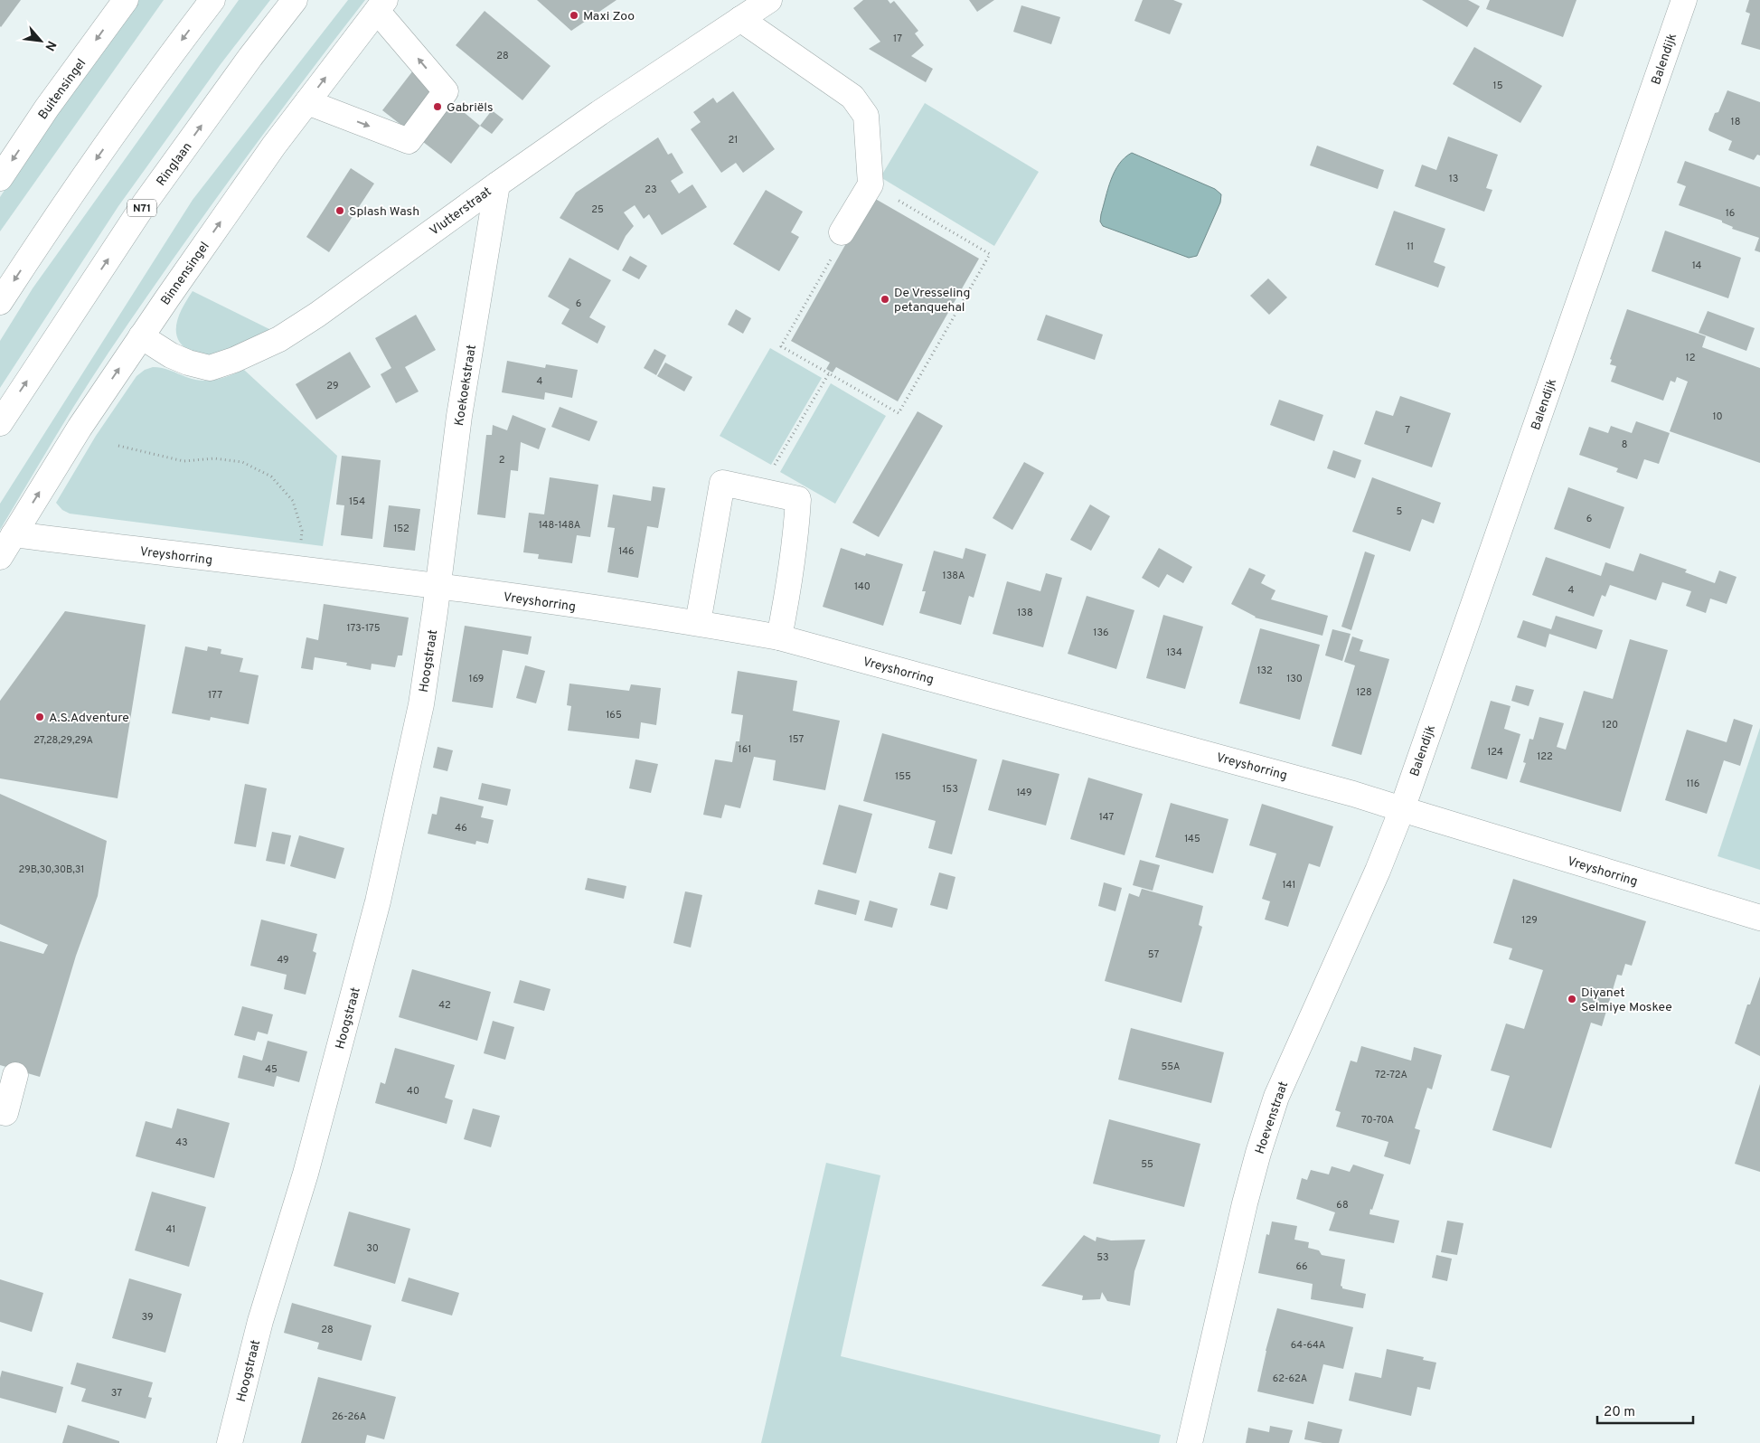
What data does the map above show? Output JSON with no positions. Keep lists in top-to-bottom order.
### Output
{
  "streets": {
    "main road": [
      "Balendijk",
      "Buitensingel",
      "Ringlaan",
      "N71",
      "Vlutterstraat",
      "Binnensingel",
      "Koekoekstraat",
      "Vreyshorring",
      "Hoogstraat",
      "Hoevenstraat"
    ]
  },
  "crossings": [
    ["Balendijk", "Vreyshorring"],
    ["Balendijk", "Hoevenstraat"],
    ["Vlutterstraat", "Binnensingel"],
    ["Vlutterstraat", "Koekoekstraat"],
    ["Binnensingel", "Vreyshorring"],
    ["Koekoekstraat", "Vreyshorring"],
    ["Koekoekstraat", "Hoogstraat"],
    ["Vreyshorring", "Hoogstraat"],
    ["Vreyshorring", "Hoevenstraat"]
  ],
  "places": [
    "Maxi Zoo",
    "Gabriëls",
    "Splash Wash",
    "De Vresseling petanquehal",
    "A.S.Adventure",
    "Diyanet Selmiye Moskee"
  ],
  "house_numbers": [
    "17",
    "28",
    "15",
    "18",
    "21",
    "13",
    "23",
    "25",
    "16",
    "11",
    "14",
    "6",
    "12",
    "4",
    "29",
    "10",
    "7",
    "8",
    "2",
    "154",
    "5",
    "6",
    "148-148A",
    "152",
    "146",
    "138A",
    "140",
    "4",
    "138",
    "173-175",
    "136",
    "134",
    "132",
    "169",
    "130",
    "128",
    "177",
    "165",
    "120",
    "157",
    "27,28,29,29A",
    "161",
    "124",
    "122",
    "155",
    "116",
    "153",
    "149",
    "147",
    "46",
    "145",
    "29B,30,30B,31",
    "141",
    "129",
    "57",
    "49",
    "42",
    "55A",
    "45",
    "72-72A",
    "40",
    "70-70A",
    "43",
    "55",
    "68",
    "41",
    "30",
    "53",
    "66",
    "39",
    "28",
    "64-64A",
    "62-62A",
    "37",
    "26-26A"
  ],
  "scale_bar": "20 m",
  "north": "bottom right"
}
